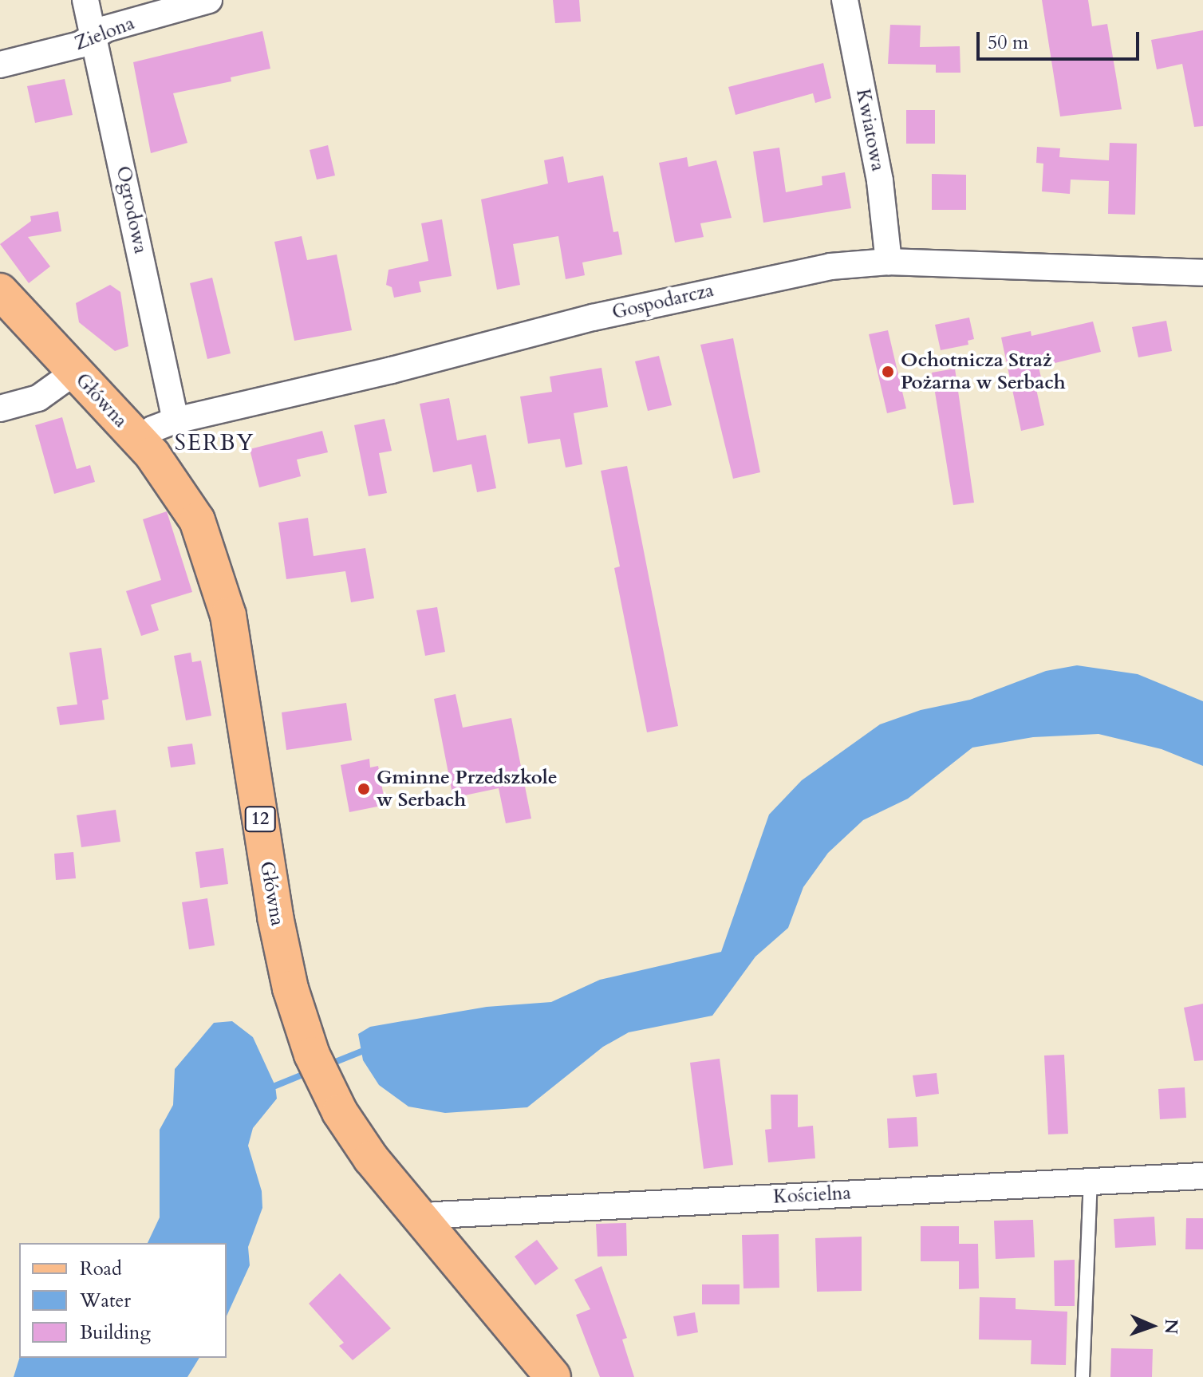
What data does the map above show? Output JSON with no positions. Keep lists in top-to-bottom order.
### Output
{
  "streets": {
    "main road": ["Główna", "12"],
    "street": [
      "Zielona",
      "Kwiatowa",
      "Ogrodowa",
      "Gospodarcza",
      "Kościelna"
    ]
  },
  "crossings": [
    ["Zielona", "Ogrodowa"],
    ["Kwiatowa", "Gospodarcza"],
    ["Ogrodowa", "Gospodarcza"],
    ["Gospodarcza", "Główna"],
    ["Główna", "Kościelna"]
  ],
  "districts": ["SERBY"],
  "places": ["Ochotnicza Straż Pożarna w Serbach", "Gminne Przedszkole w Serbach"],
  "legend": ["Road", "Water", "Building"],
  "scale_bar": "50 m",
  "north": "right"
}
